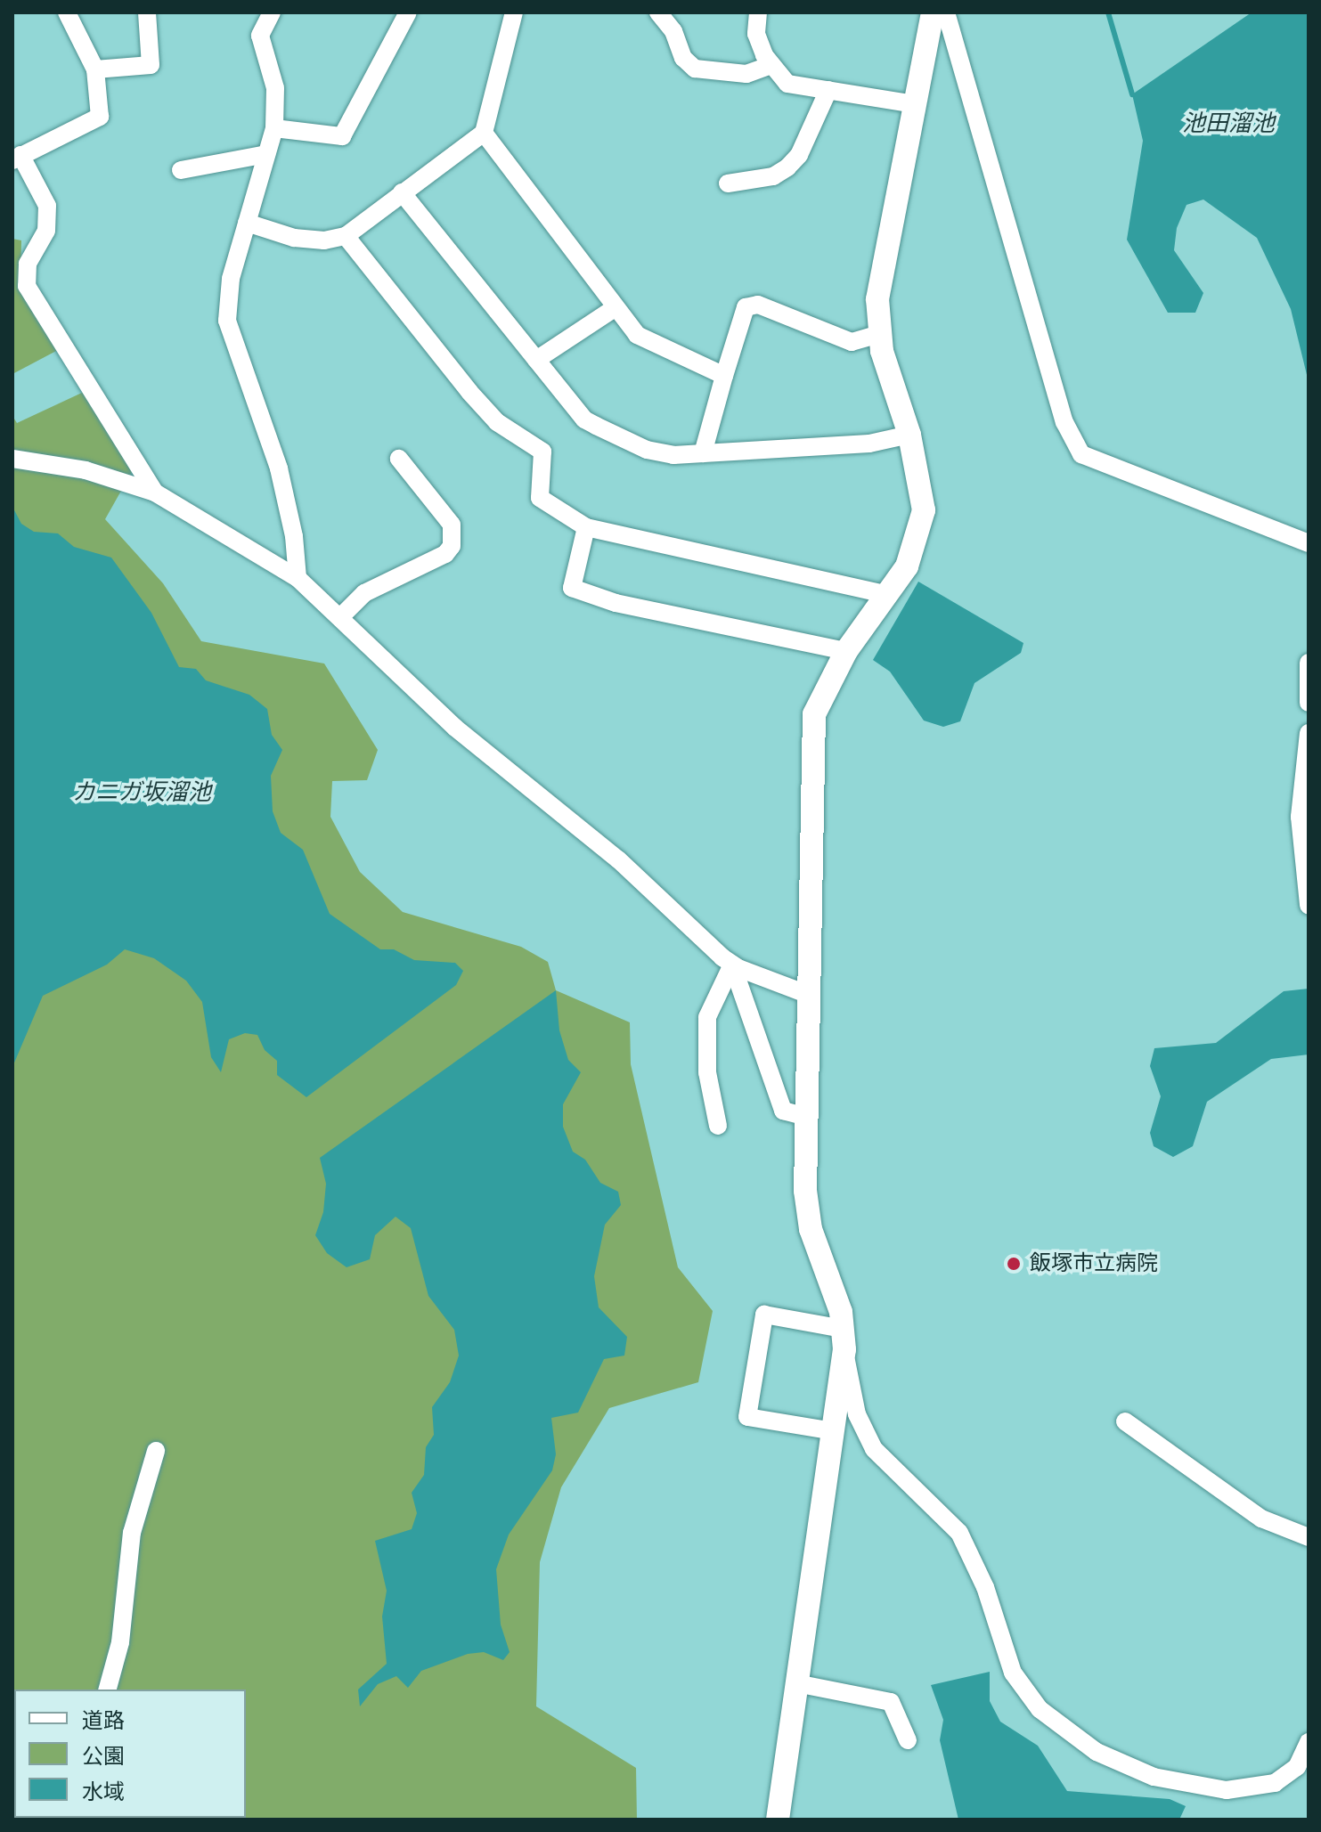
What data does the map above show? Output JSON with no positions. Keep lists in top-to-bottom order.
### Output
{
  "water": ["池田溜池", "カニガ坂溜池"],
  "places": ["飯塚市立病院"],
  "legend": ["道路", "公園", "水域"]
}
